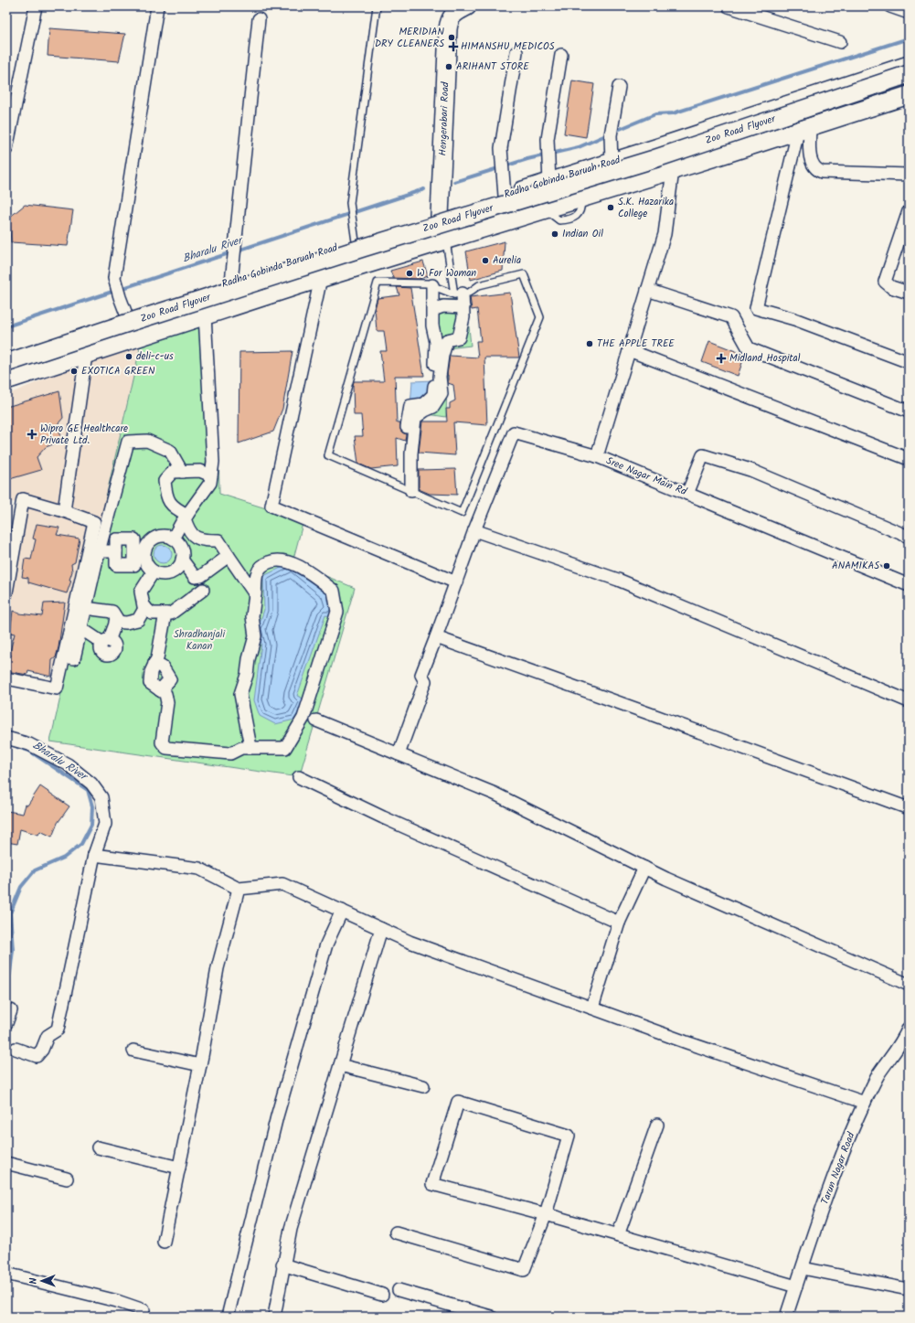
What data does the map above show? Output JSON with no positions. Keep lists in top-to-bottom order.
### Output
{
  "streets": {
    "main road": ["Hengerabari Road", "Zoo Road Flyover", "Radha Gobinda Baruah Road"],
    "street": ["Sree Nagar Main Rd", "Tarun Nagar Road"]
  },
  "crossings": [
    ["Hengerabari Road", "Radha Gobinda Baruah Road"]
  ],
  "water": ["Bharalu River"],
  "parks": ["Shradhanjali Kanan"],
  "places": {
    "other": [
      "MERIDIAN DRY CLEANERS",
      "ARIHANT STORE",
      "S.K. Hazarika College",
      "Indian Oil",
      "Aurelia",
      "W For Woman",
      "THE APPLE TREE",
      "deli-c-us",
      "EXOTICA GREEN",
      "ANAMIKAS"
    ],
    "health": ["HIMANSHU MEDICOS", "Midland Hospital", "Wipro GE Healthcare Private Ltd."]
  },
  "north": "left"
}
